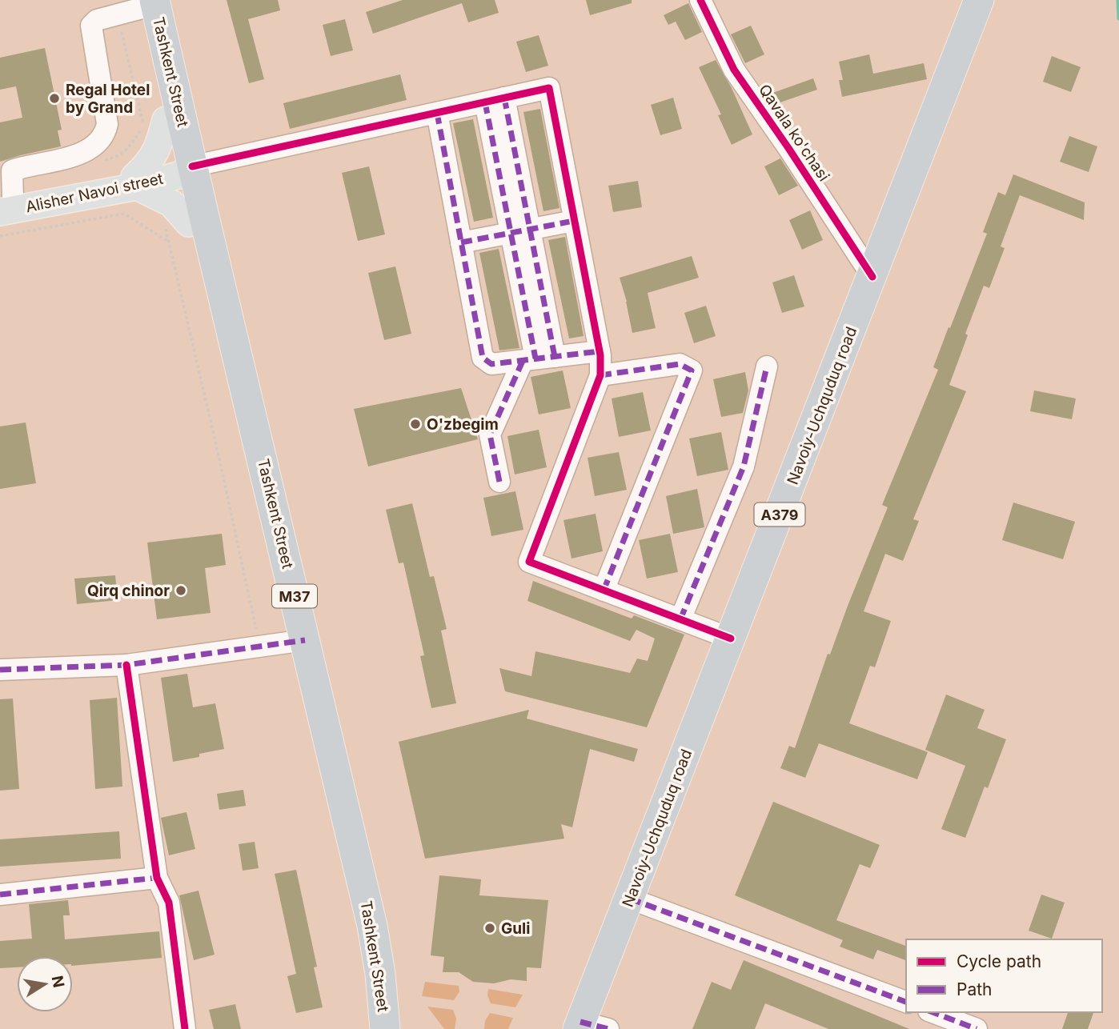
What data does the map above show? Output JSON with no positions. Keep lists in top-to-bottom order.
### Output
{
  "streets": {
    "highway": [
      "Tashkent Street",
      "Navoiy-Uchquduq road",
      "A379",
      "M37"
    ],
    "main road": ["Alisher Navoi street"],
    "street": ["Qavala ko'chasi"]
  },
  "crossings": [
    ["Tashkent Street", "Alisher Navoi street"],
    ["Qavala ko'chasi", "Navoiy-Uchquduq road"]
  ],
  "places": [
    "Regal Hotel by Grand",
    "O'zbegim",
    "Qirq chinor",
    "Guli"
  ],
  "legend": ["Cycle path", "Path"],
  "north": "right"
}
